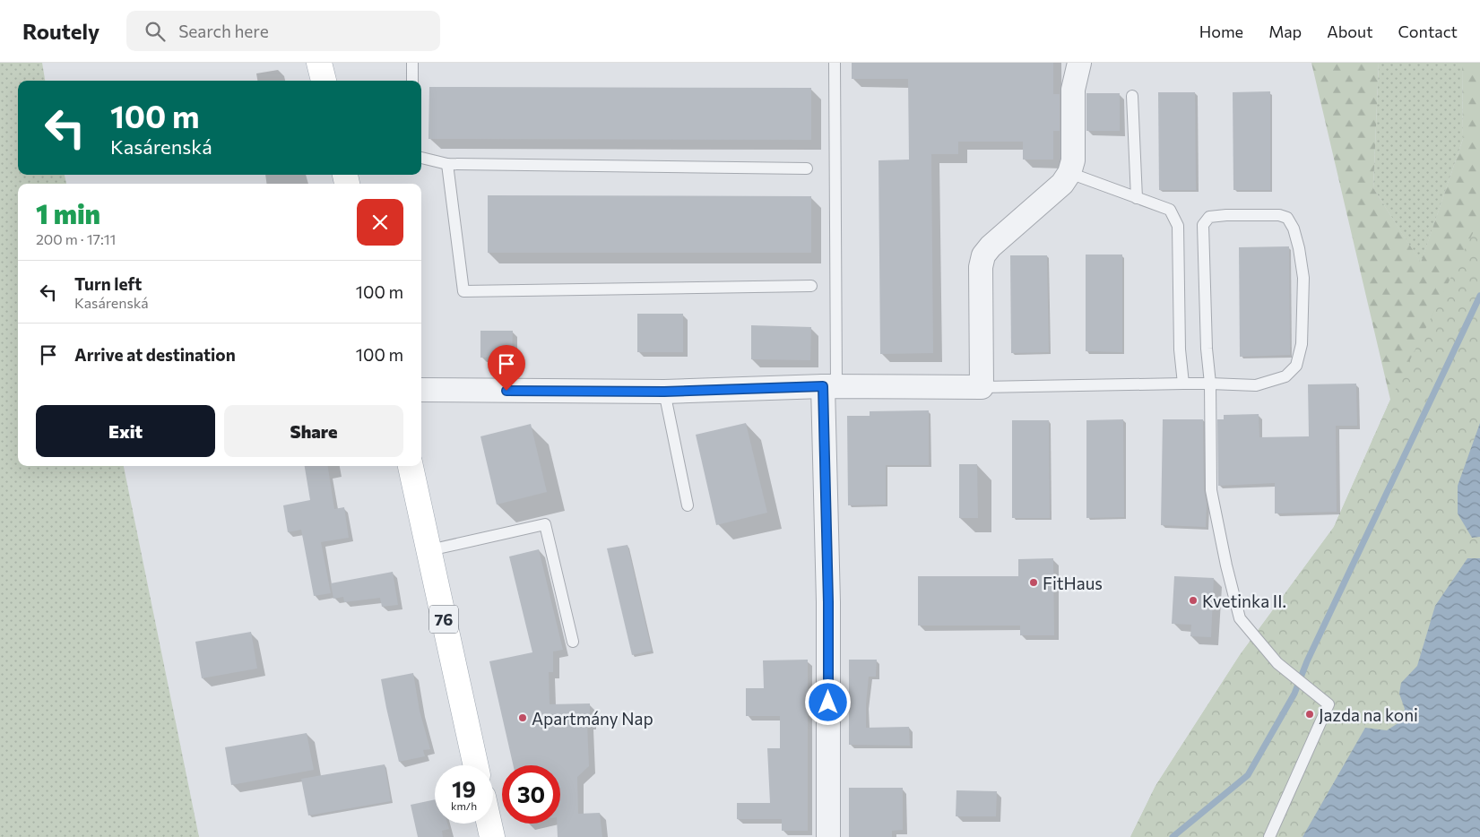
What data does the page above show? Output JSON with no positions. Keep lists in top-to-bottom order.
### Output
{
  "streets": {
    "main road": ["76"]
  },
  "places": [
    "FitHaus",
    "Kvetinka II.",
    "Jazda na koni",
    "Apartmány Nap"
  ],
  "page": {
    "header": "Routely",
    "search": "Search here",
    "nav": [
      "Home",
      "Map",
      "About",
      "Contact"
    ],
    "turn": ["100 m", "Kasárenská"],
    "heading": ["1 min", "200 m · 17:11"],
    "list": [
      {
        "name": "Turn left",
        "note": "Kasárenská",
        "value": "100 m"
      },
      {
        "name": "Arrive at destination",
        "value": "100 m"
      }
    ],
    "buttons": ["Exit", "Share"],
    "speed": "19 km/h",
    "limit": "30"
  }
}
